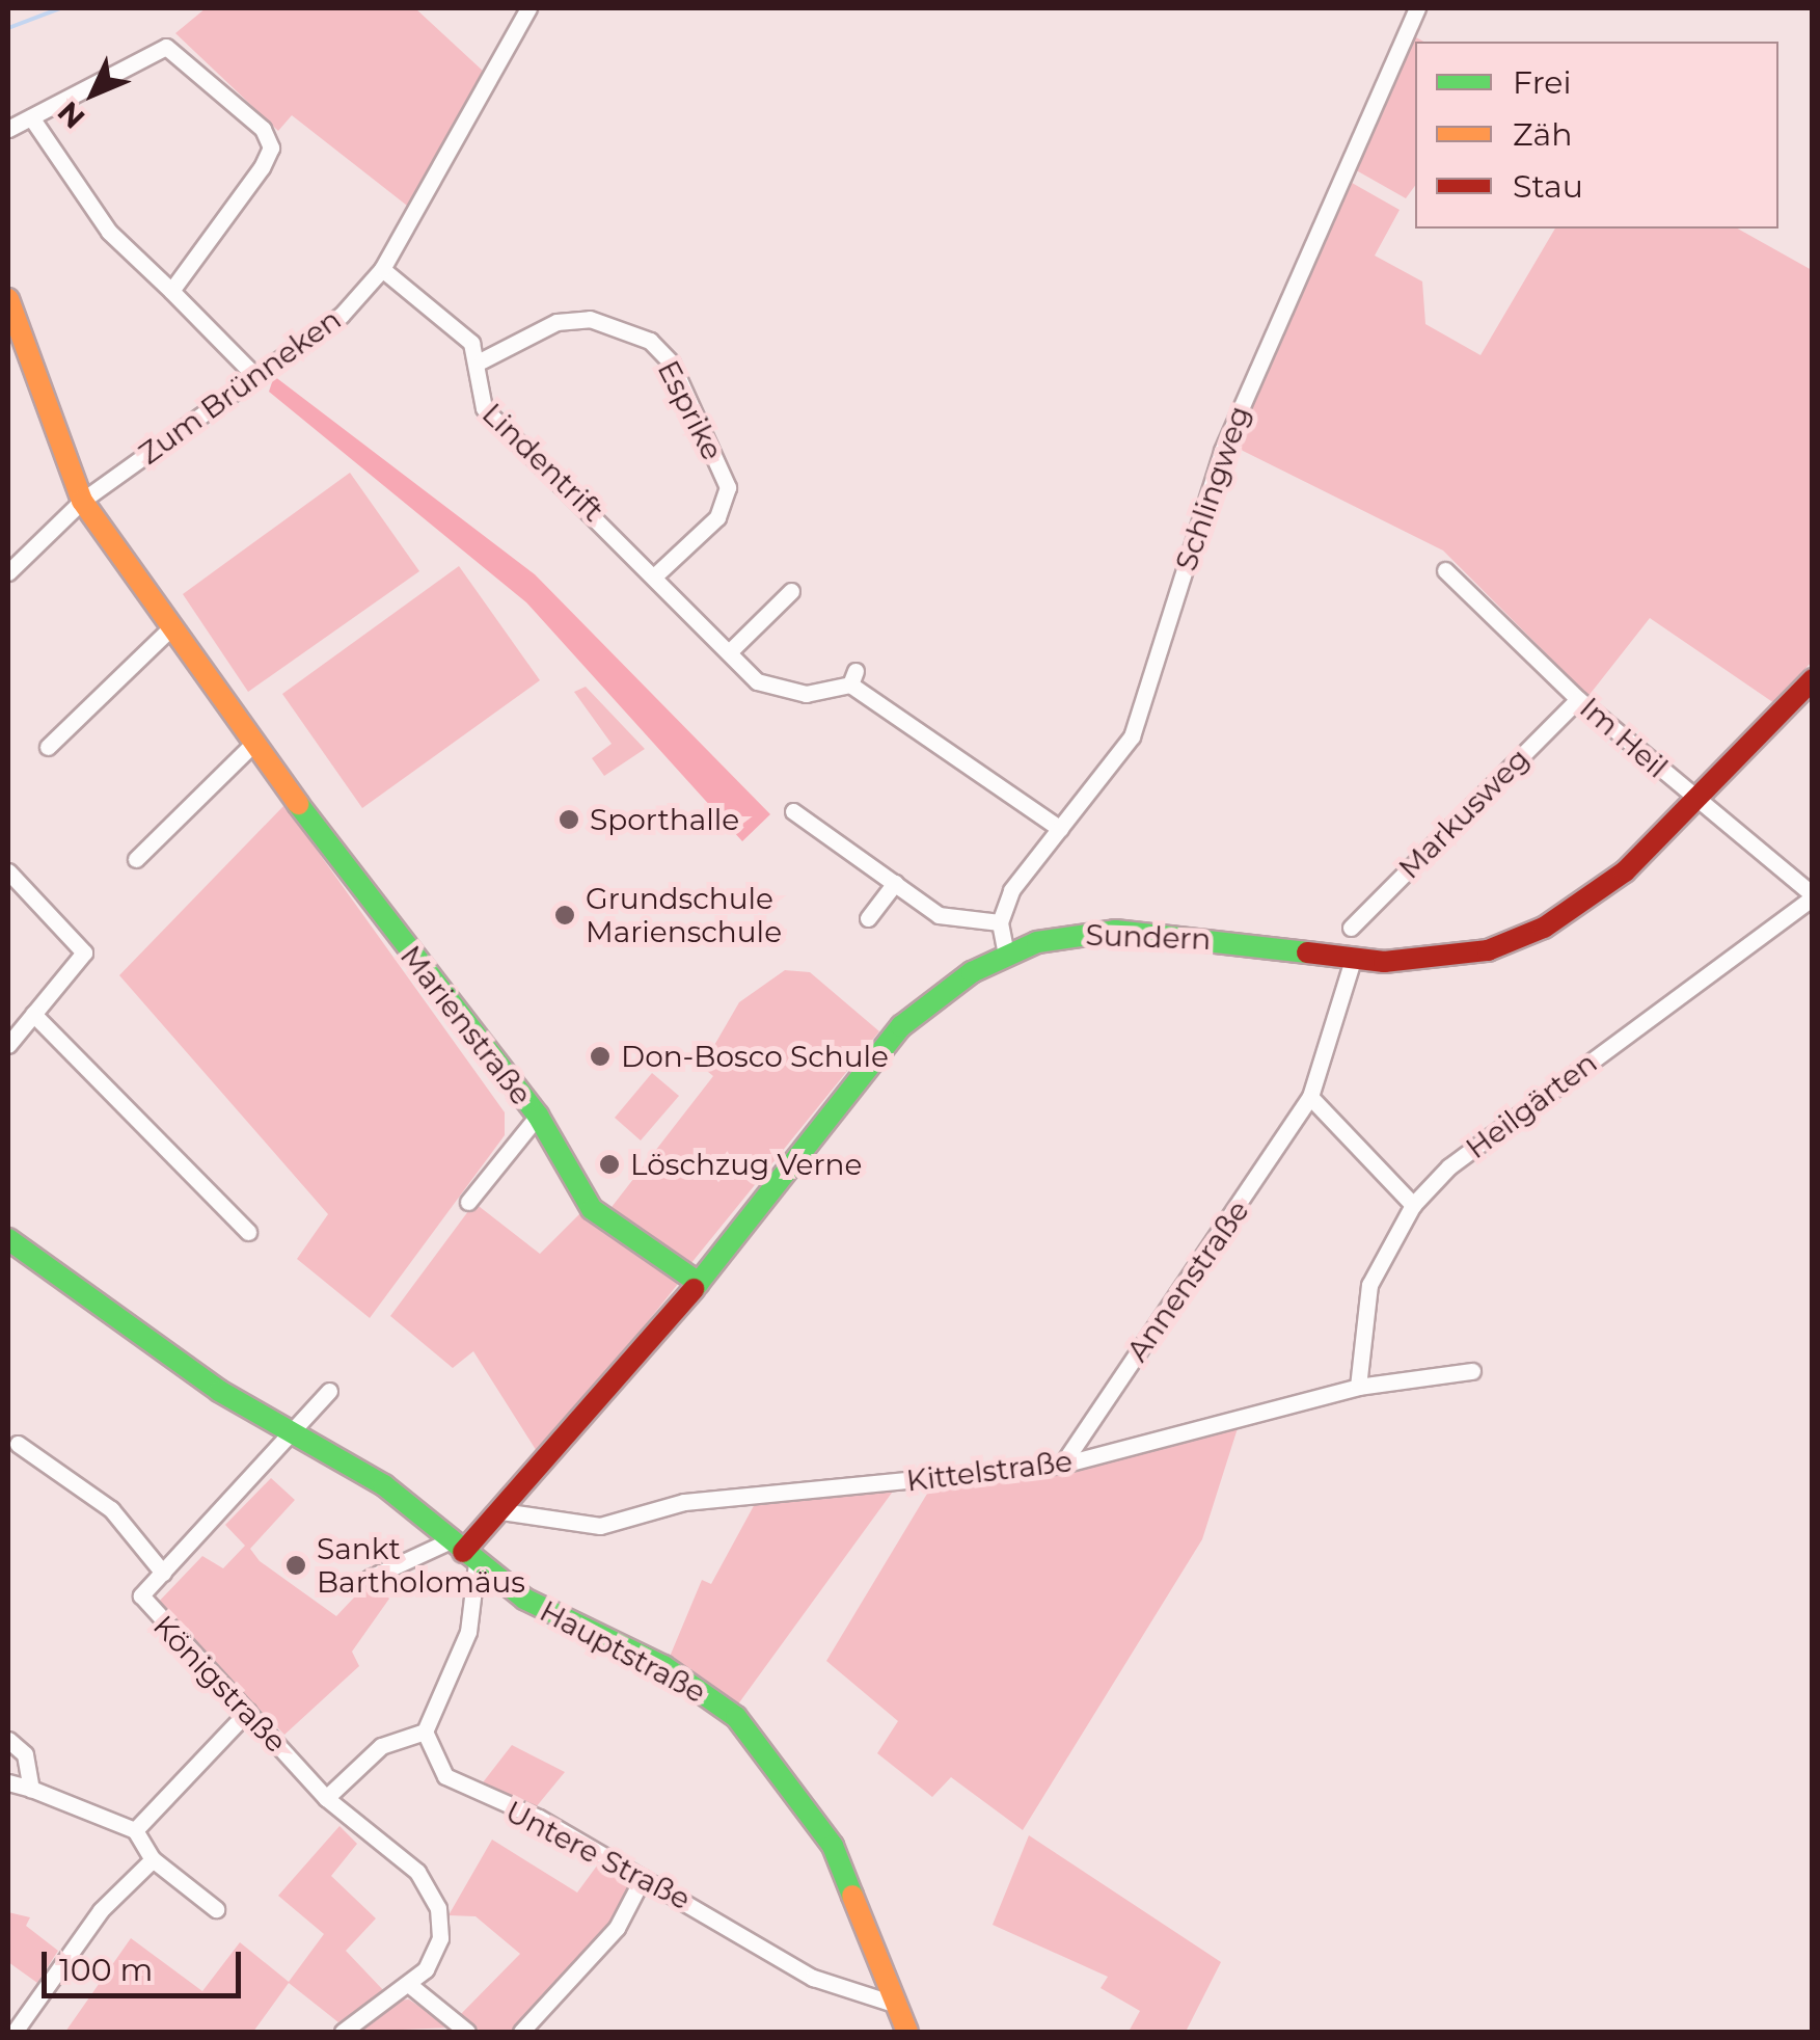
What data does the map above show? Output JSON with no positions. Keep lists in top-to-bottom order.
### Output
{
  "streets": {
    "street": [
      "Zum Brünneken",
      "Esprike",
      "Lindentrift",
      "Schlingweg",
      "Im Heil",
      "Markusweg",
      "Sundern",
      "Marienstraße",
      "Heilgärten",
      "Annenstraße",
      "Kittelstraße",
      "Hauptstraße",
      "Königstraße",
      "Untere Straße"
    ]
  },
  "crossings": [
    ["Zum Brünneken", "Lindentrift"],
    ["Zum Brünneken", "Marienstraße"],
    ["Esprike", "Lindentrift"],
    ["Lindentrift", "Schlingweg"],
    ["Im Heil", "Markusweg"],
    ["Im Heil", "Sundern"],
    ["Im Heil", "Heilgärten"],
    ["Sundern", "Marienstraße"],
    ["Sundern", "Annenstraße"],
    ["Sundern", "Kittelstraße"],
    ["Sundern", "Hauptstraße"],
    ["Heilgärten", "Kittelstraße"],
    ["Annenstraße", "Kittelstraße"],
    ["Hauptstraße", "Königstraße"],
    ["Hauptstraße", "Untere Straße"]
  ],
  "places": [
    "Sporthalle",
    "Grundschule Marienschule",
    "Don-Bosco Schule",
    "Löschzug Verne",
    "Sankt Bartholomäus"
  ],
  "legend": ["Frei", "Zäh", "Stau"],
  "scale_bar": "100 m",
  "north": "bottom left"
}
